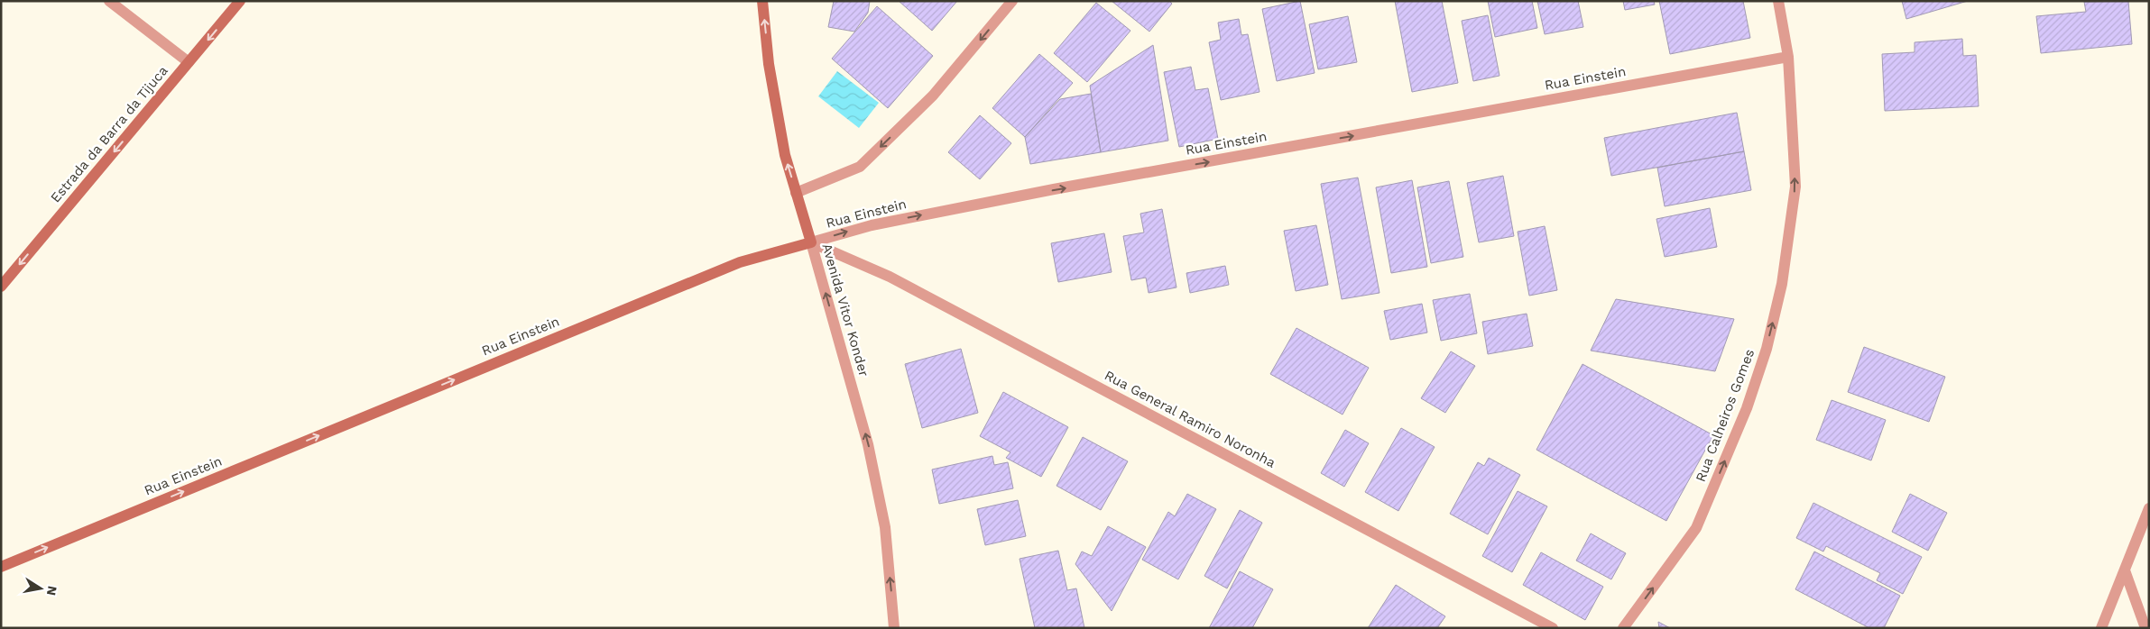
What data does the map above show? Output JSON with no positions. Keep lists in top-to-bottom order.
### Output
{
  "streets": {
    "street": [
      "Rua Einstein",
      "Estrada da Barra da Tijuca",
      "Avenida Vitor Konder",
      "Rua Calheiros Gomes",
      "Rua General Ramiro Noronha"
    ]
  },
  "crossings": [
    ["Rua Einstein", "Avenida Vitor Konder"],
    ["Rua Einstein", "Rua Calheiros Gomes"],
    ["Rua Einstein", "Rua General Ramiro Noronha"],
    ["Avenida Vitor Konder", "Rua General Ramiro Noronha"]
  ],
  "one_way": [
    "Rua Einstein",
    "Estrada da Barra da Tijuca",
    "Avenida Vitor Konder",
    "Rua Calheiros Gomes"
  ],
  "north": "right"
}
